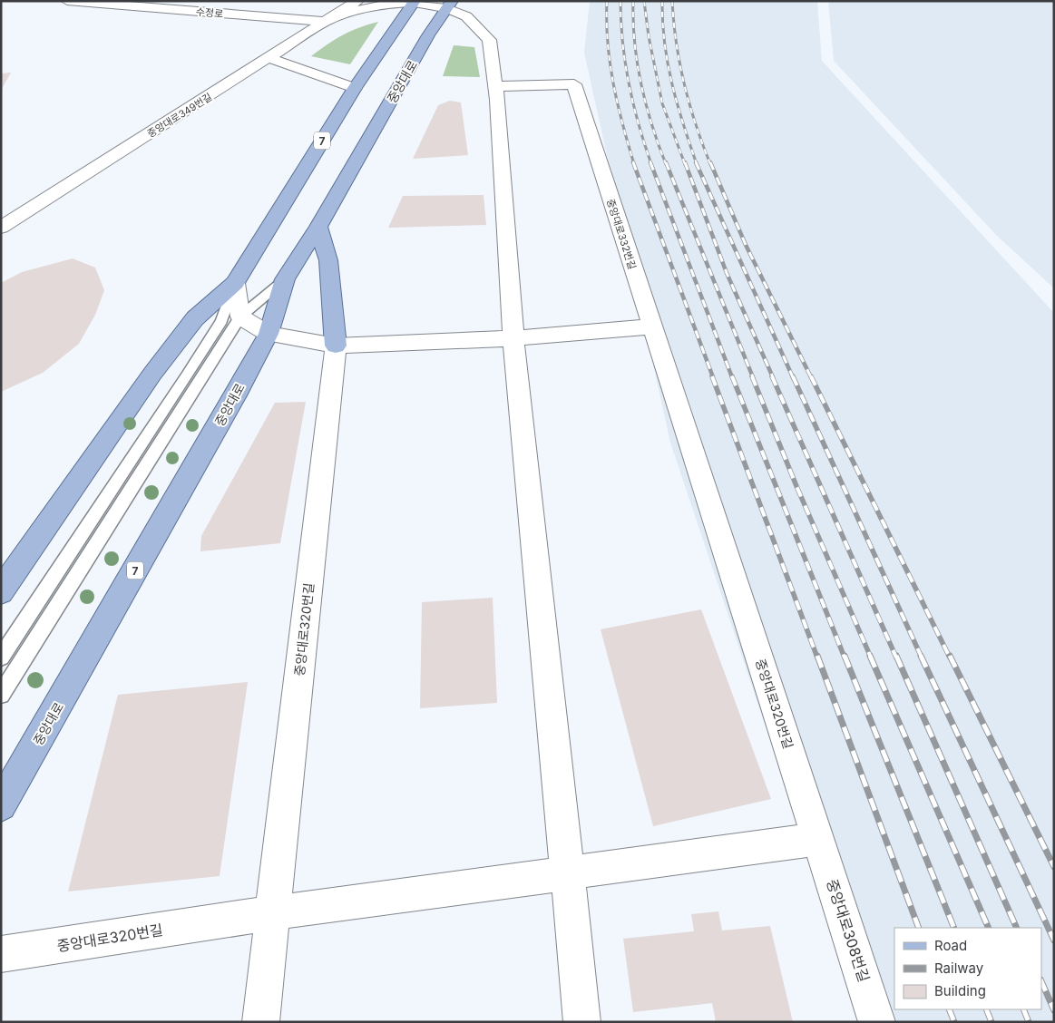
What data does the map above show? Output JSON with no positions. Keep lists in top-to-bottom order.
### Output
{
  "streets": {
    "main road": ["중앙대로", "7"],
    "street": [
      "수정로",
      "중앙대로349번길",
      "중앙대로332번길",
      "중앙대로320번길",
      "중앙대로308번길"
    ]
  },
  "crossings": [
    ["수정로", "중앙대로349번길"],
    ["중앙대로332번길", "중앙대로320번길"],
    ["중앙대로320번길", "중앙대로308번길"]
  ],
  "legend": ["Road", "Railway", "Building"]
}
